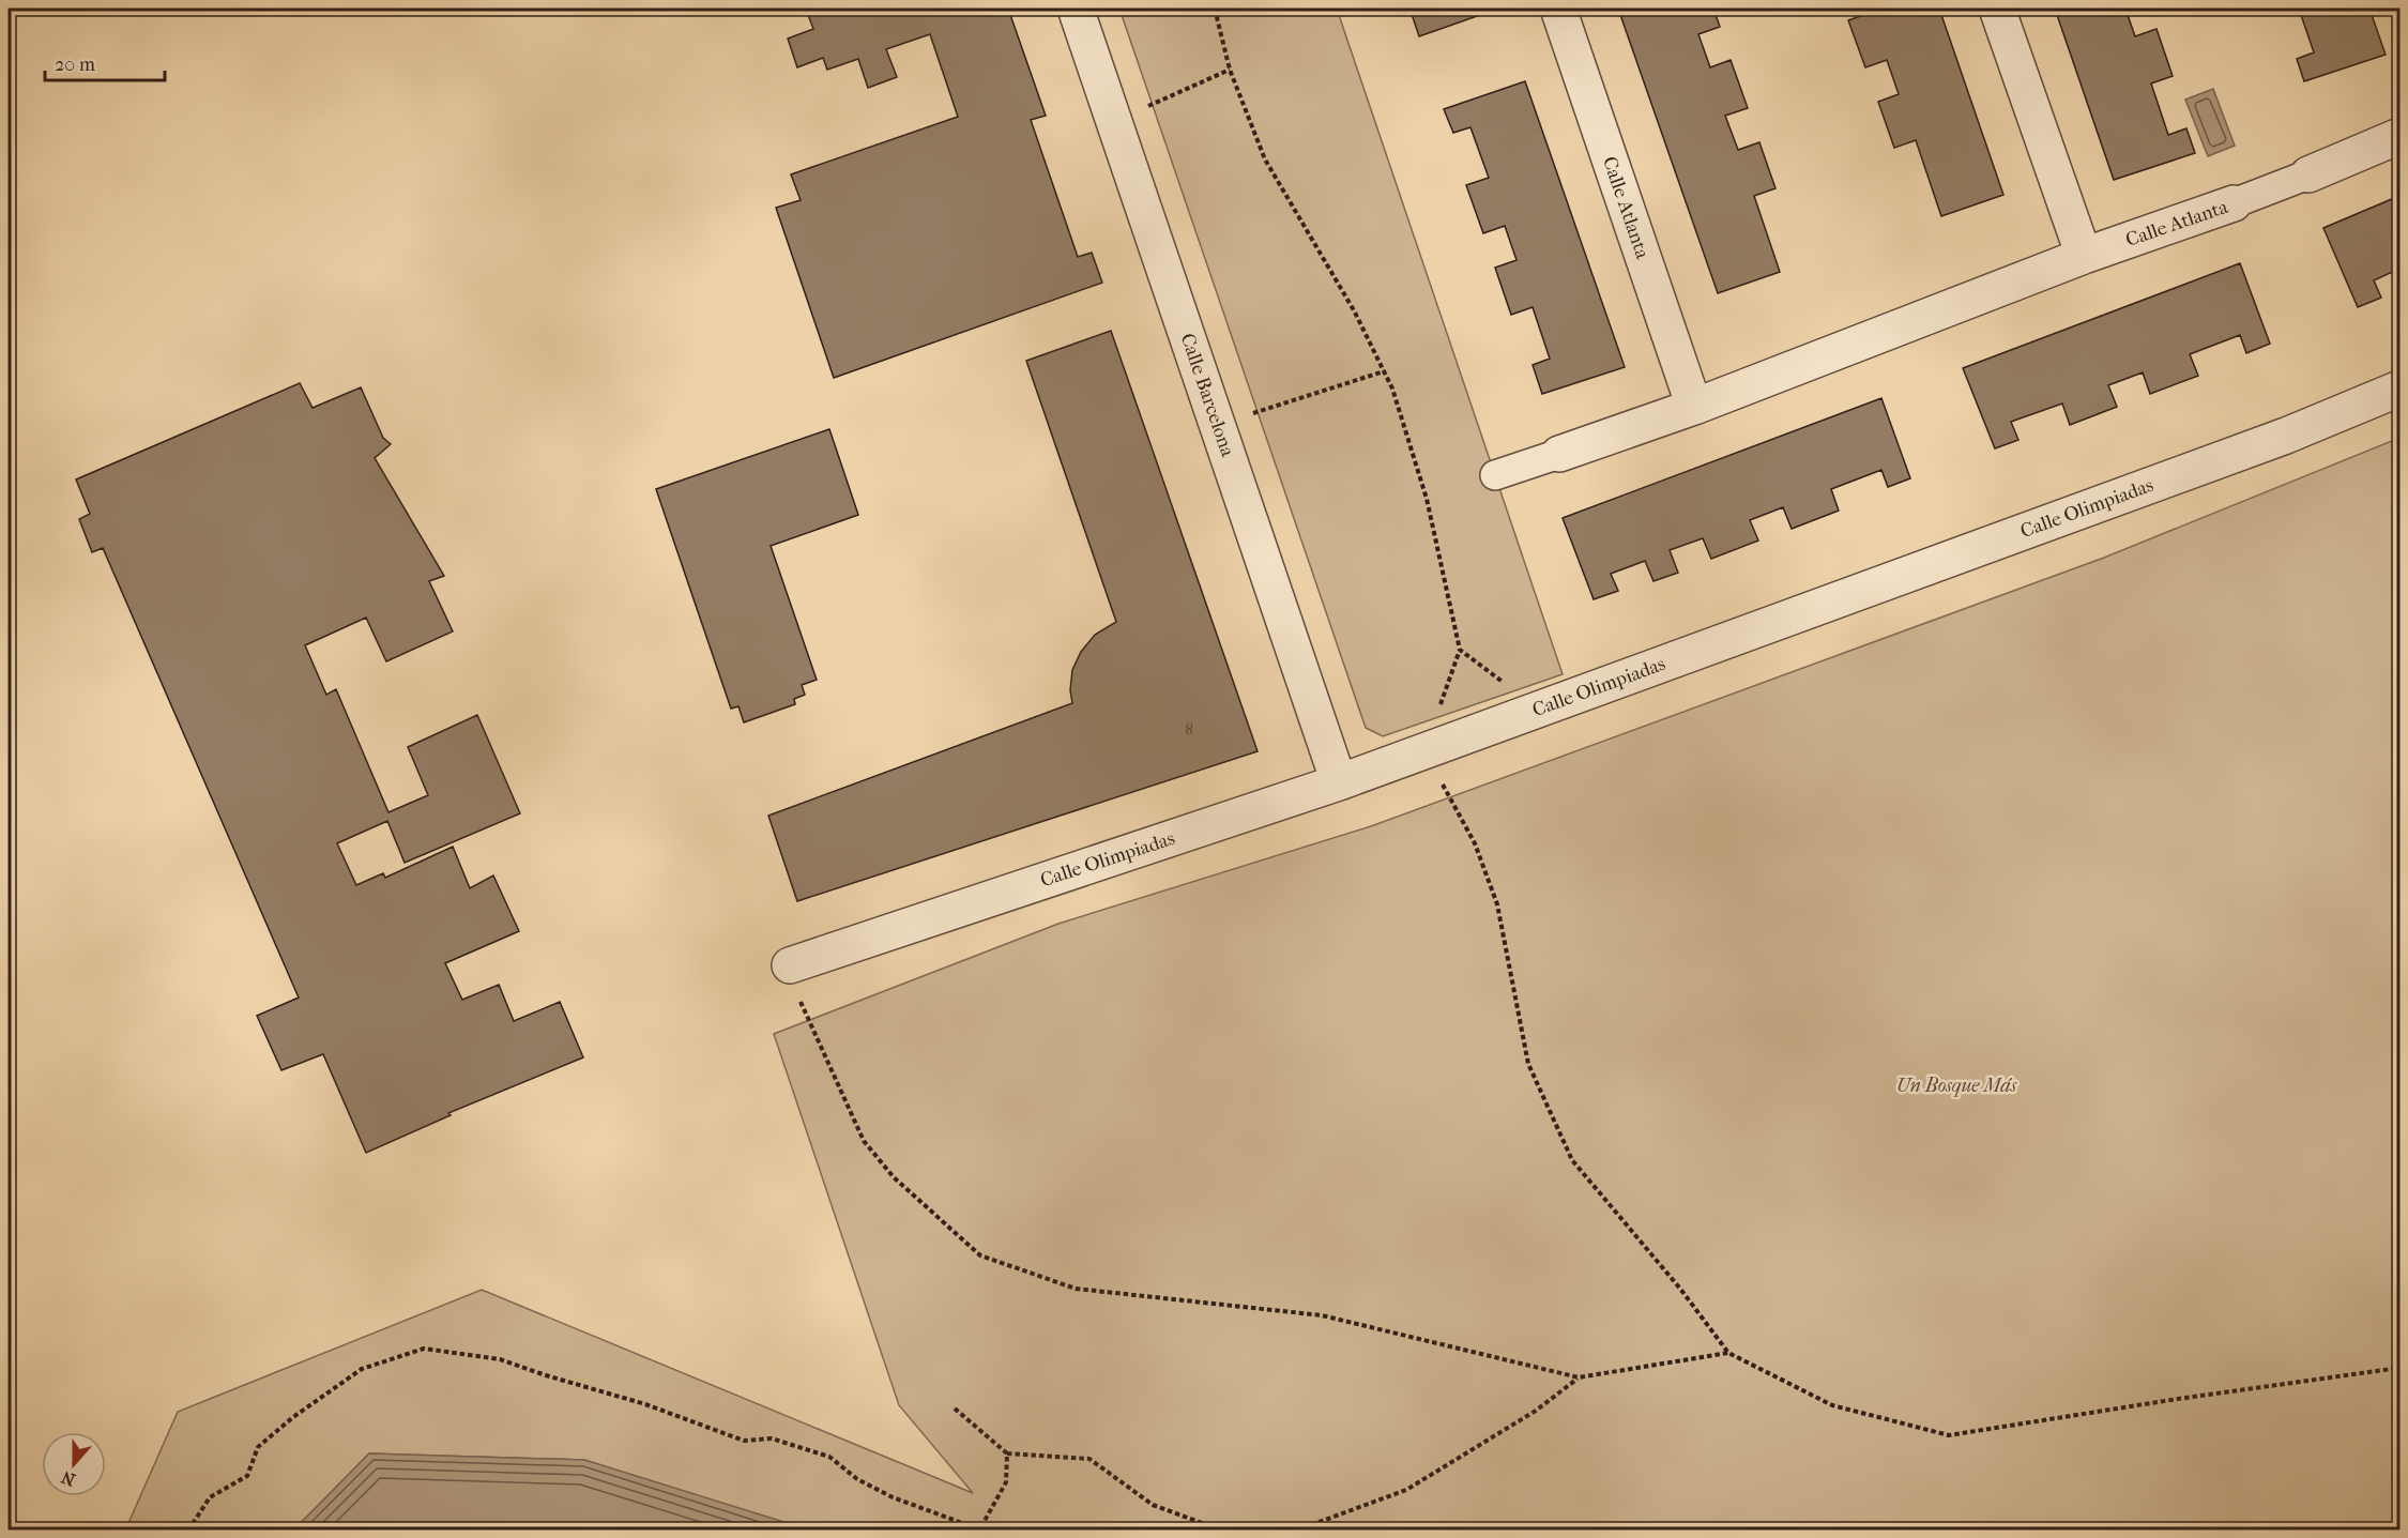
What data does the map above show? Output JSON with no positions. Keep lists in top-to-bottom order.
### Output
{
  "streets": {
    "street": ["Calle Atlanta", "Calle Barcelona", "Calle Olimpiadas"]
  },
  "crossings": [
    ["Calle Barcelona", "Calle Olimpiadas"]
  ],
  "parks": ["Un Bosque Más"],
  "house_numbers": ["8"],
  "scale_bar": "20 m",
  "north": "bottom"
}
